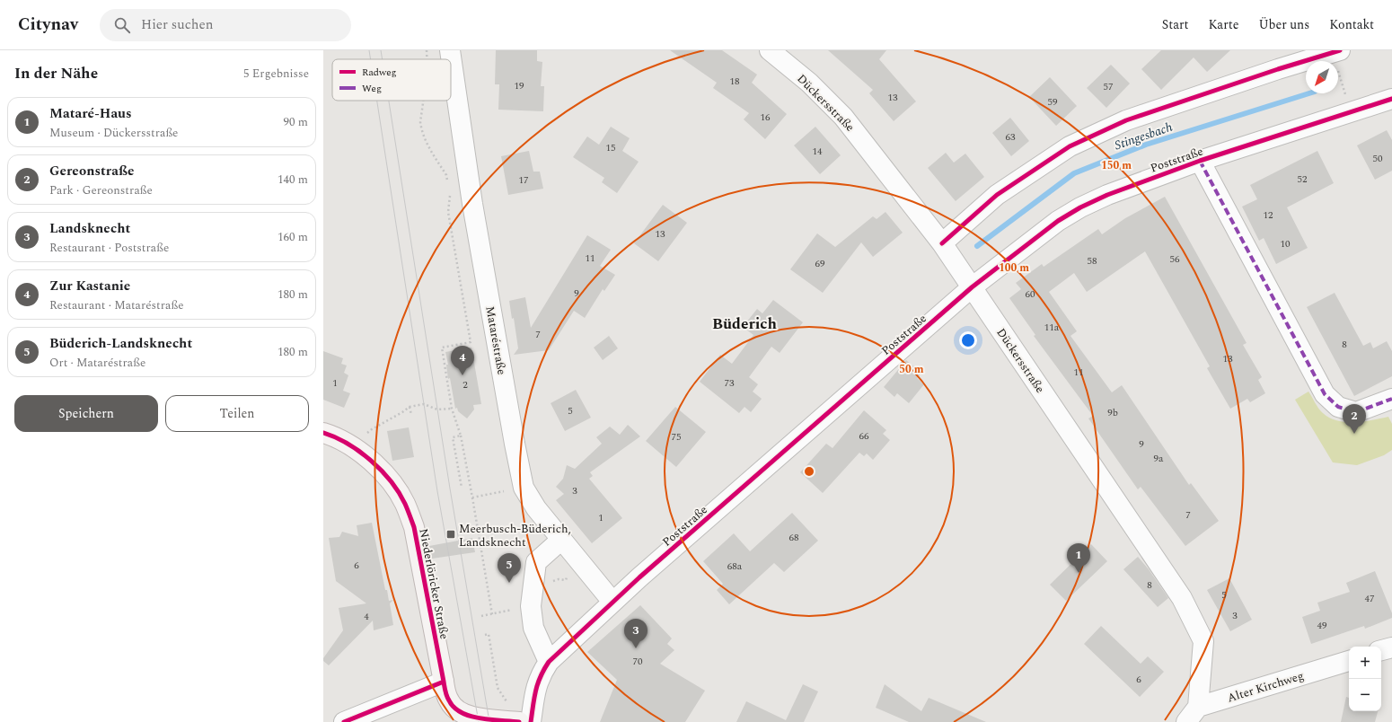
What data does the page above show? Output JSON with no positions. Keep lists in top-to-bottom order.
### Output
{
  "streets": {
    "main road": ["Niederlöricker Straße"],
    "street": [
      "Dückersstraße",
      "Poststraße",
      "Mataréstraße",
      "Alter Kirchweg"
    ]
  },
  "crossings": [
    ["Dückersstraße", "Poststraße"],
    ["Dückersstraße", "Alter Kirchweg"],
    ["Poststraße", "Mataréstraße"]
  ],
  "districts": ["Büderich"],
  "water": ["Stingesbach"],
  "places": {
    "transit": ["Meerbusch-Büderich, Landsknecht"]
  },
  "house_numbers": [
    "18",
    "19",
    "57",
    "13",
    "59",
    "16",
    "63",
    "15",
    "14",
    "50",
    "52",
    "17",
    "12",
    "13",
    "10",
    "11",
    "56",
    "58",
    "69",
    "9",
    "60",
    "11a",
    "7",
    "8",
    "13",
    "11",
    "1",
    "73",
    "2",
    "5",
    "9b",
    "66",
    "75",
    "9",
    "9a",
    "3",
    "7",
    "1",
    "68",
    "6",
    "68a",
    "8",
    "5",
    "47",
    "3",
    "4",
    "49",
    "70",
    "6"
  ],
  "legend": ["Radweg", "Weg"],
  "north": "bottom left",
  "page": {
    "header": "Citynav",
    "search": "Hier suchen",
    "nav": [
      "Start",
      "Karte",
      "Über uns",
      "Kontakt"
    ],
    "heading": ["In der Nähe", "5 Ergebnisse"],
    "list": [
      {
        "mark": "1",
        "name": "Mataré-Haus",
        "note": "Museum · Dückersstraße",
        "value": "90 m"
      },
      {
        "mark": "2",
        "name": "Gereonstraße",
        "note": "Park · Gereonstraße",
        "value": "140 m"
      },
      {
        "mark": "3",
        "name": "Landsknecht",
        "note": "Restaurant · Poststraße",
        "value": "160 m"
      },
      {
        "mark": "4",
        "name": "Zur Kastanie",
        "note": "Restaurant · Mataréstraße",
        "value": "180 m"
      },
      {
        "mark": "5",
        "name": "Büderich-Landsknecht",
        "note": "Ort · Mataréstraße",
        "value": "180 m"
      }
    ],
    "pins": [
      "4",
      "2",
      "1",
      "5",
      "3"
    ],
    "buttons": ["Speichern", "Teilen"],
    "map_buttons": ["+", "−"]
  },
  "rings": ["150 m", "100 m", "50 m"]
}
